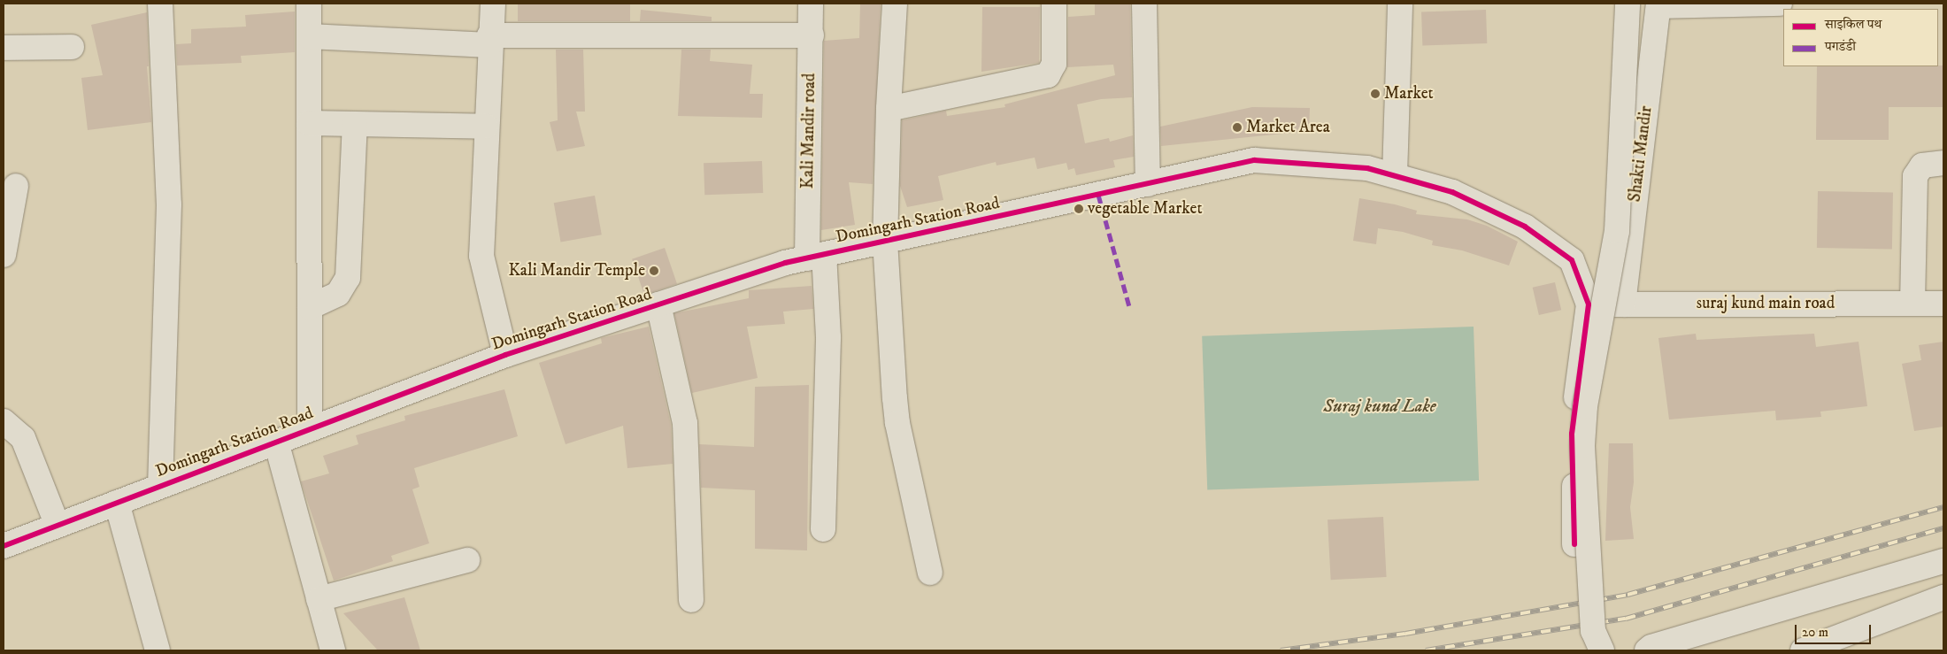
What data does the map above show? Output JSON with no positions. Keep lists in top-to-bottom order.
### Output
{
  "streets": {
    "street": [
      "Kali Mandir road",
      "Shakti Mandir",
      "Domingarh Station Road",
      "suraj kund main road"
    ]
  },
  "crossings": [
    ["Kali Mandir road", "Domingarh Station Road"],
    ["Shakti Mandir", "suraj kund main road"],
    ["Domingarh Station Road", "suraj kund main road"]
  ],
  "water": ["Suraj kund Lake"],
  "places": [
    "Market",
    "Market Area",
    "vegetable Market",
    "Kali Mandir Temple"
  ],
  "legend": ["साइकिल पथ", "पगडंडी"],
  "scale_bar": "20 m"
}
